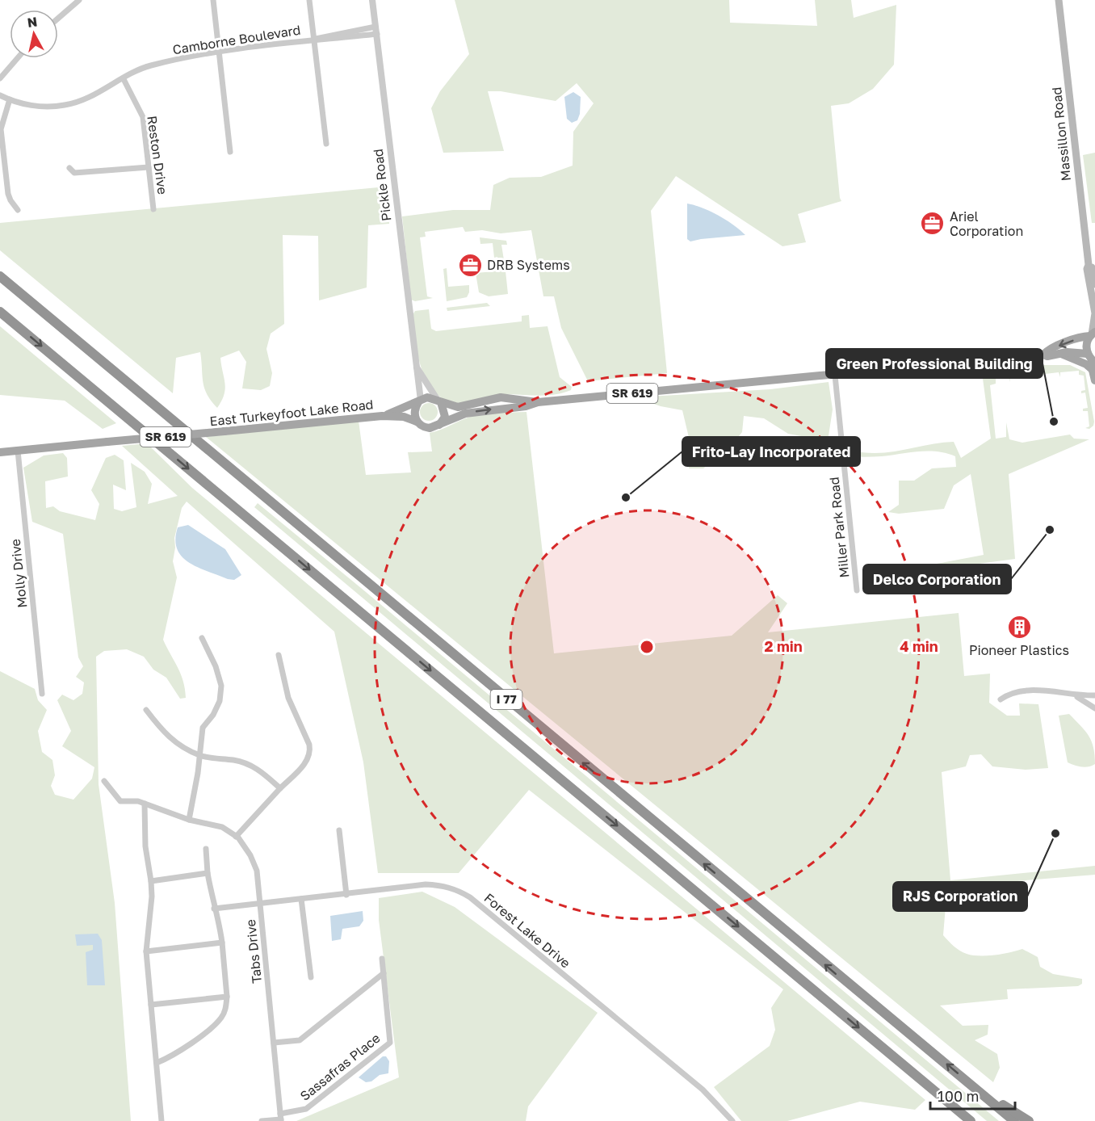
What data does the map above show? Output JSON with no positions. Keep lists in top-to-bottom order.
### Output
{
  "streets": {
    "highway": ["I 77"],
    "main road": ["Massillon Road", "SR 619", "East Turkeyfoot Lake Road"],
    "street": [
      "Camborne Boulevard",
      "Reston Drive",
      "Pickle Road",
      "Miller Park Road",
      "Molly Drive",
      "Forest Lake Drive",
      "Tabs Drive",
      "Sassafras Place"
    ]
  },
  "crossings": [
    ["Camborne Boulevard", "Reston Drive"],
    ["Camborne Boulevard", "Pickle Road"],
    ["Massillon Road", "SR 619"],
    ["Pickle Road", "East Turkeyfoot Lake Road"],
    ["SR 619", "Miller Park Road"],
    ["East Turkeyfoot Lake Road", "Molly Drive"],
    ["Forest Lake Drive", "Tabs Drive"],
    ["Tabs Drive", "Sassafras Place"]
  ],
  "places": {
    "office": ["Ariel Corporation", "DRB Systems"],
    "other": [
      "Green Professional Building",
      "Frito-Lay Incorporated",
      "Delco Corporation",
      "RJS Corporation"
    ],
    "building": ["Pioneer Plastics"]
  },
  "scale_bar": "100 m",
  "north": "top",
  "rings": ["2 min", "4 min"]
}
